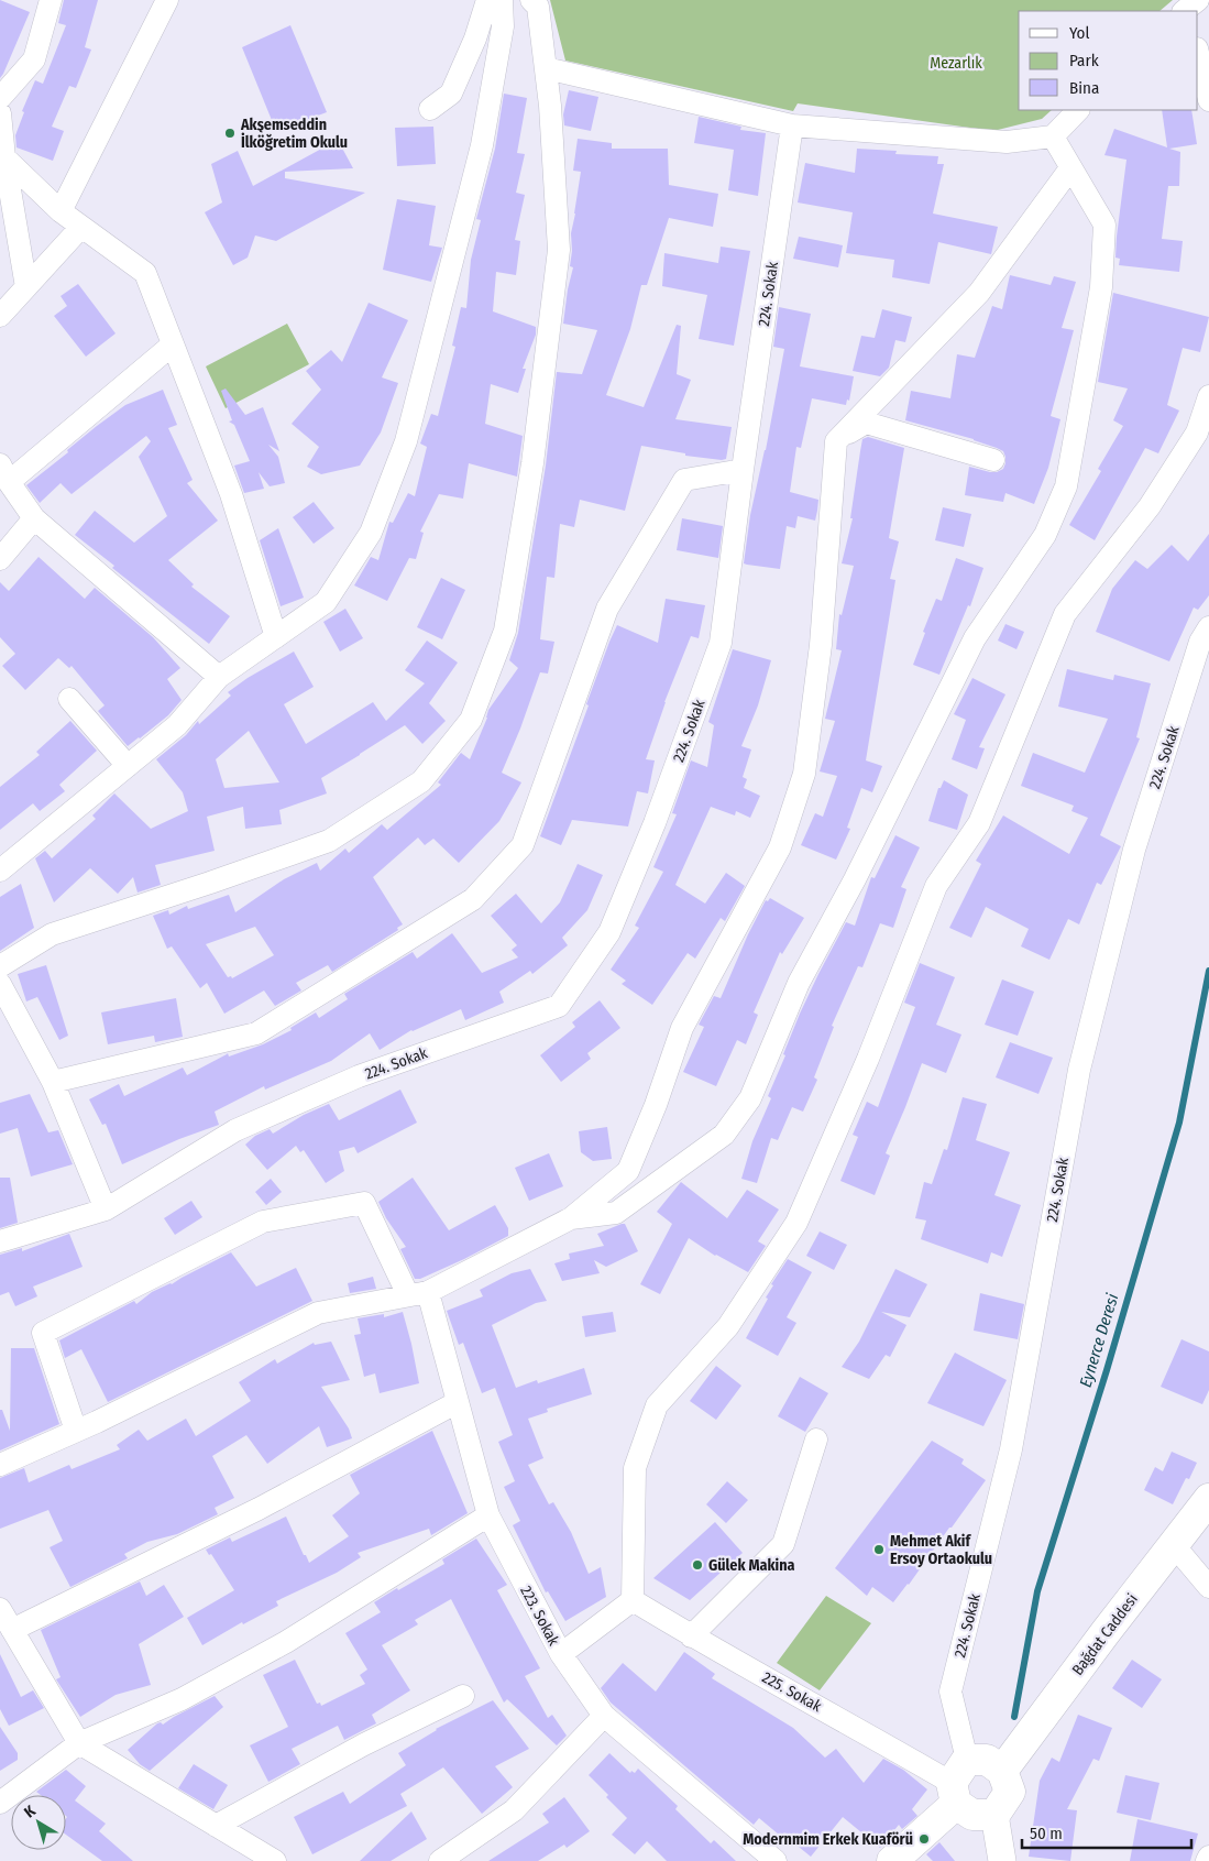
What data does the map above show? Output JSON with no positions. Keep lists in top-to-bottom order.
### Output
{
  "streets": {
    "main road": ["Bağdat Caddesi"],
    "street": ["224. Sokak", "223. Sokak", "225. Sokak"]
  },
  "crossings": [
    ["224. Sokak", "Bağdat Caddesi"],
    ["224. Sokak", "225. Sokak"],
    ["Bağdat Caddesi", "225. Sokak"]
  ],
  "water": ["Eynerce Deresi"],
  "parks": ["Mezarlık"],
  "places": [
    "Akşemseddin İlköğretim Okulu",
    "Mehmet Akif Ersoy Ortaokulu",
    "Gülek Makina",
    "Modernmim Erkek Kuaförü"
  ],
  "legend": ["Yol", "Park", "Bina"],
  "scale_bar": "50 m",
  "north": "top left"
}
